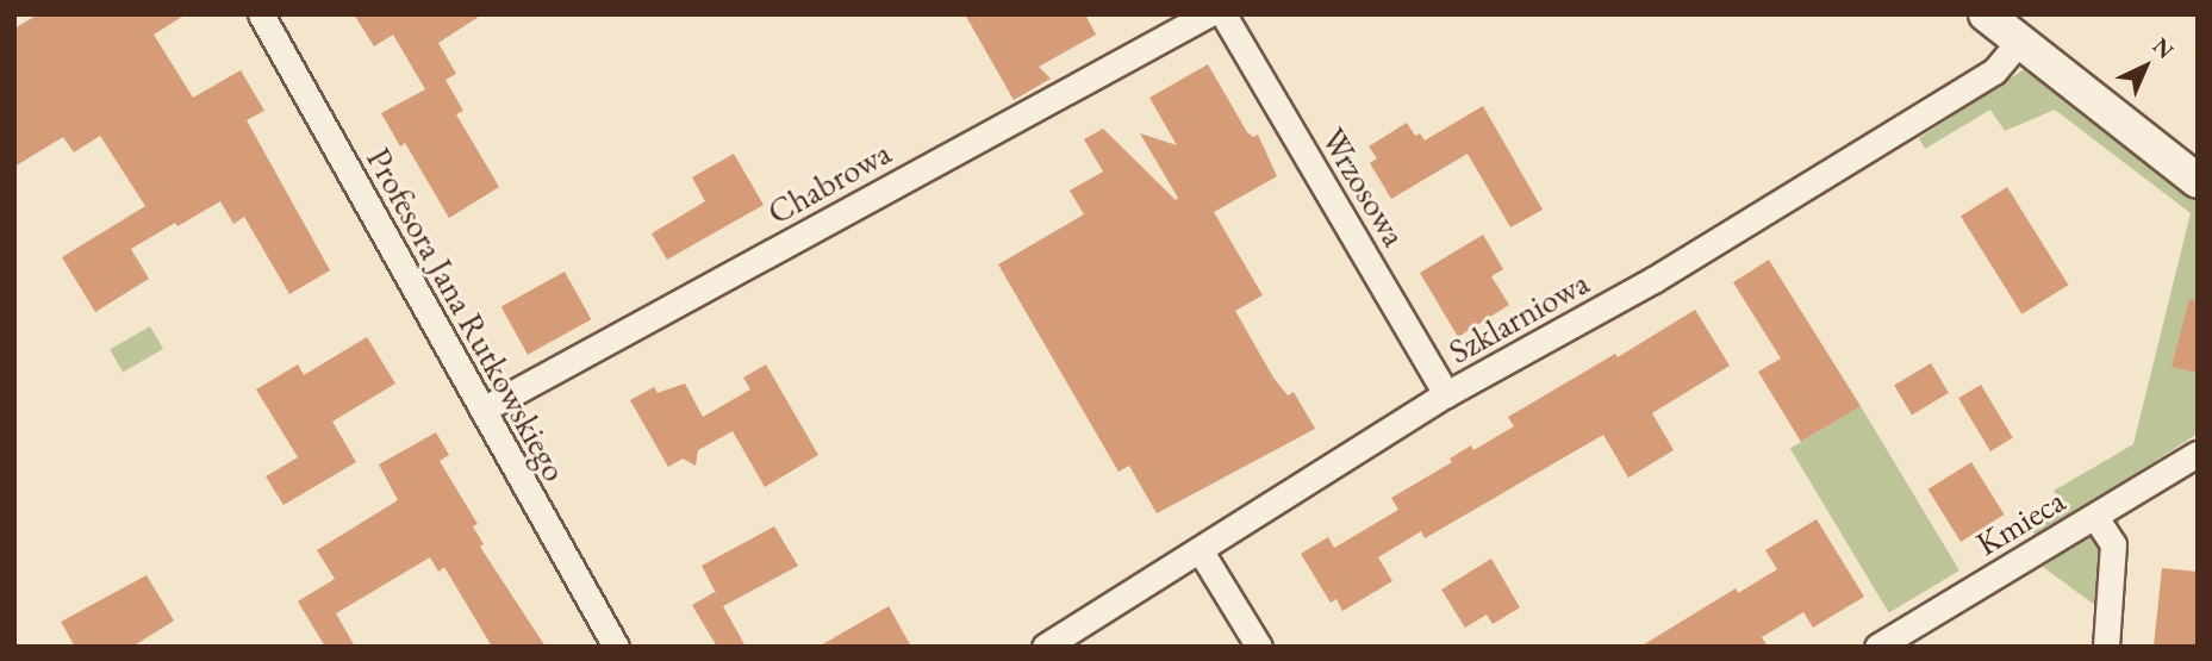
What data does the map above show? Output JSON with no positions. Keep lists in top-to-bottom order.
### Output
{
  "streets": {
    "street": [
      "Chabrowa",
      "Wrzosowa",
      "Profesora Jana Rutkowskiego",
      "Szklarniowa",
      "Kmieca"
    ]
  },
  "crossings": [
    ["Chabrowa", "Profesora Jana Rutkowskiego"],
    ["Wrzosowa", "Szklarniowa"]
  ],
  "north": "top right"
}
